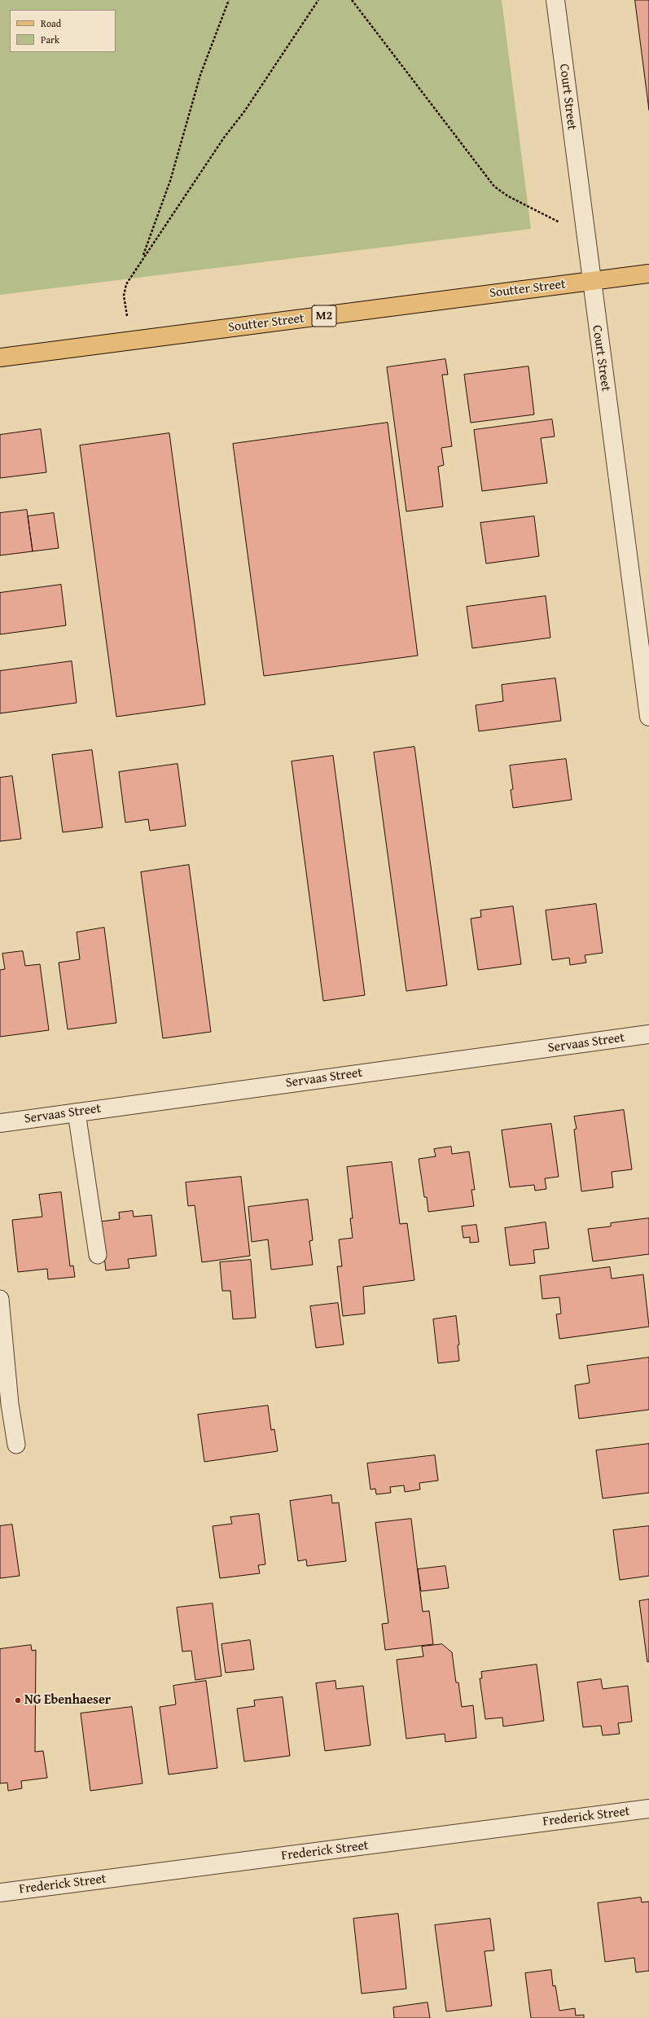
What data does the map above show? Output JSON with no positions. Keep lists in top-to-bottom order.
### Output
{
  "streets": {
    "main road": ["Soutter Street", "M2"],
    "street": ["Court Street", "Servaas Street", "Frederick Street"]
  },
  "crossings": [
    ["Court Street", "Soutter Street"]
  ],
  "places": ["NG Ebenhaeser"],
  "legend": ["Road", "Park"]
}
